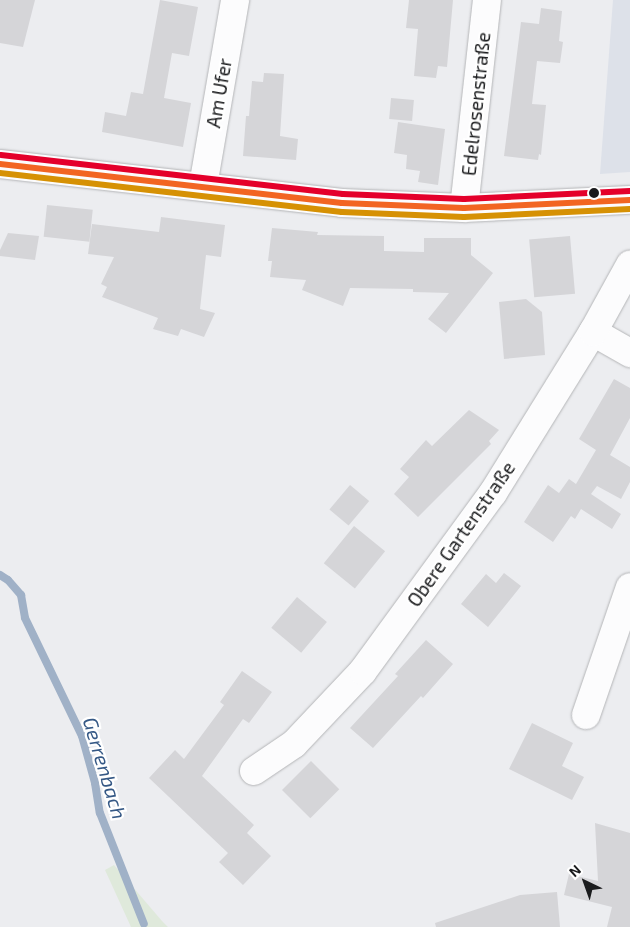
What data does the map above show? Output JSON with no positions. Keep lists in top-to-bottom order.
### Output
{
  "streets": {
    "street": ["Am Ufer", "Edelrosenstraße", "Obere Gartenstraße"]
  },
  "water": ["Gerrenbach"],
  "north": "top left"
}
